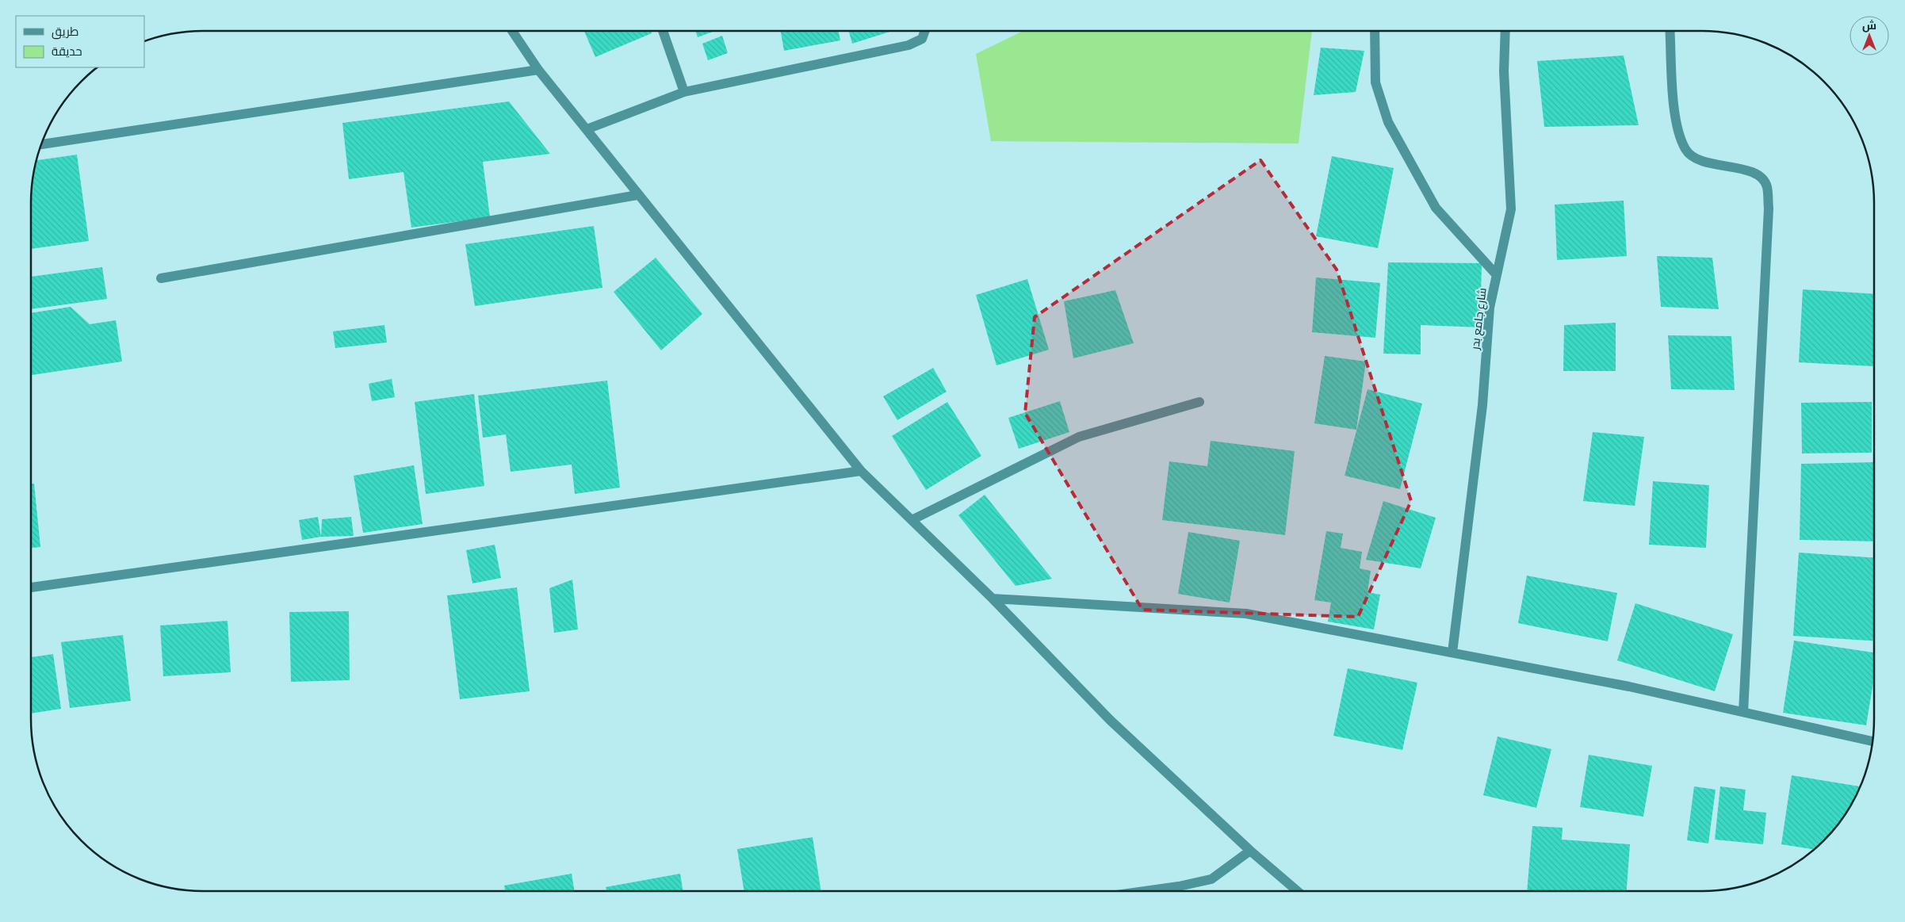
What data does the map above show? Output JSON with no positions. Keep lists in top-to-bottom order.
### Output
{
  "streets": {
    "street": ["شارع جامع بدر"]
  },
  "legend": ["طريق", "حديقة"],
  "north": "top"
}
